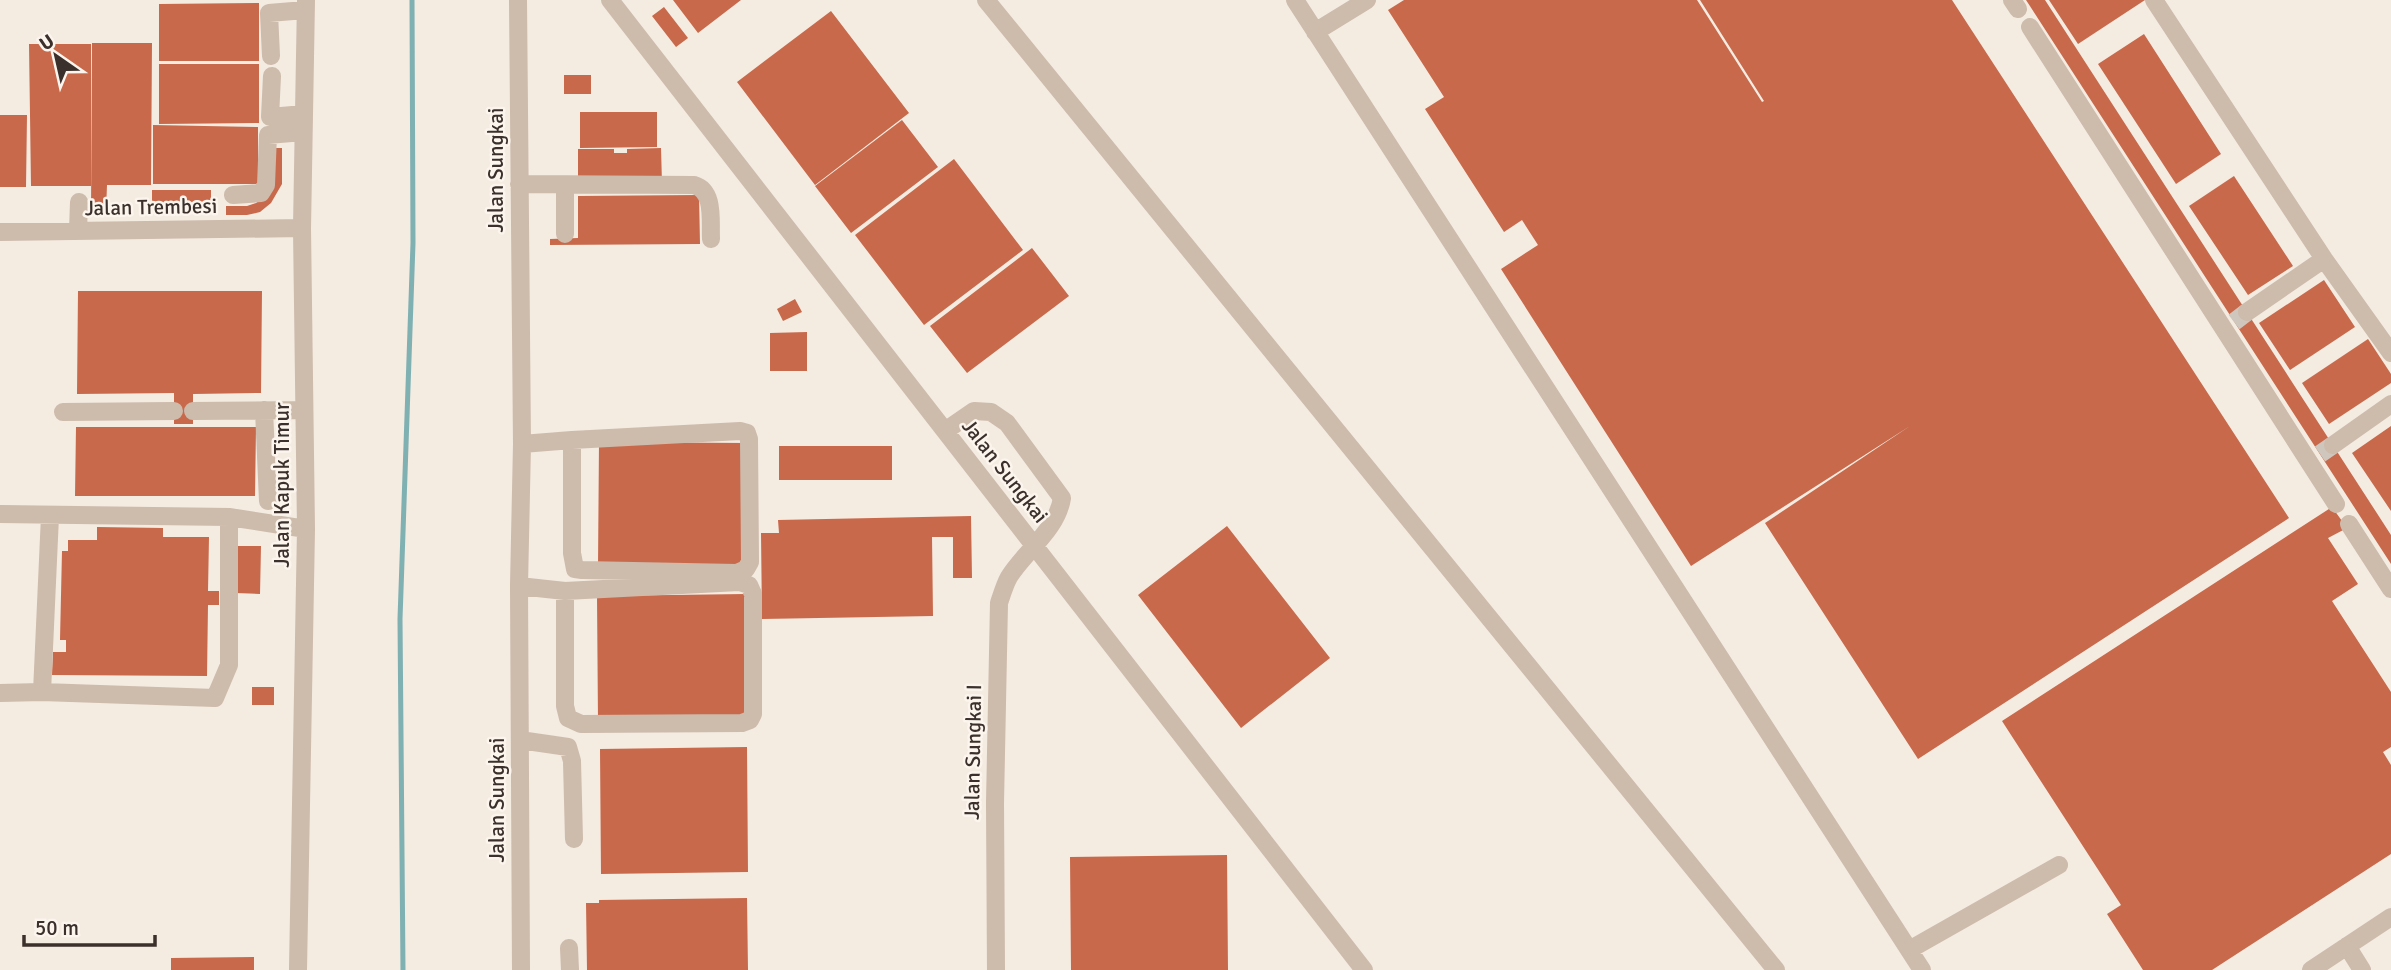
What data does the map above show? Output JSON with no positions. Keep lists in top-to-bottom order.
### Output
{
  "streets": {
    "street": [
      "Jalan Sungkai",
      "Jalan Trembesi",
      "Jalan Kapuk Timur",
      "Jalan Sungkai I"
    ]
  },
  "crossings": [
    ["Jalan Sungkai", "Jalan Sungkai I"],
    ["Jalan Trembesi", "Jalan Kapuk Timur"]
  ],
  "scale_bar": "50 m",
  "north": "top left"
}
